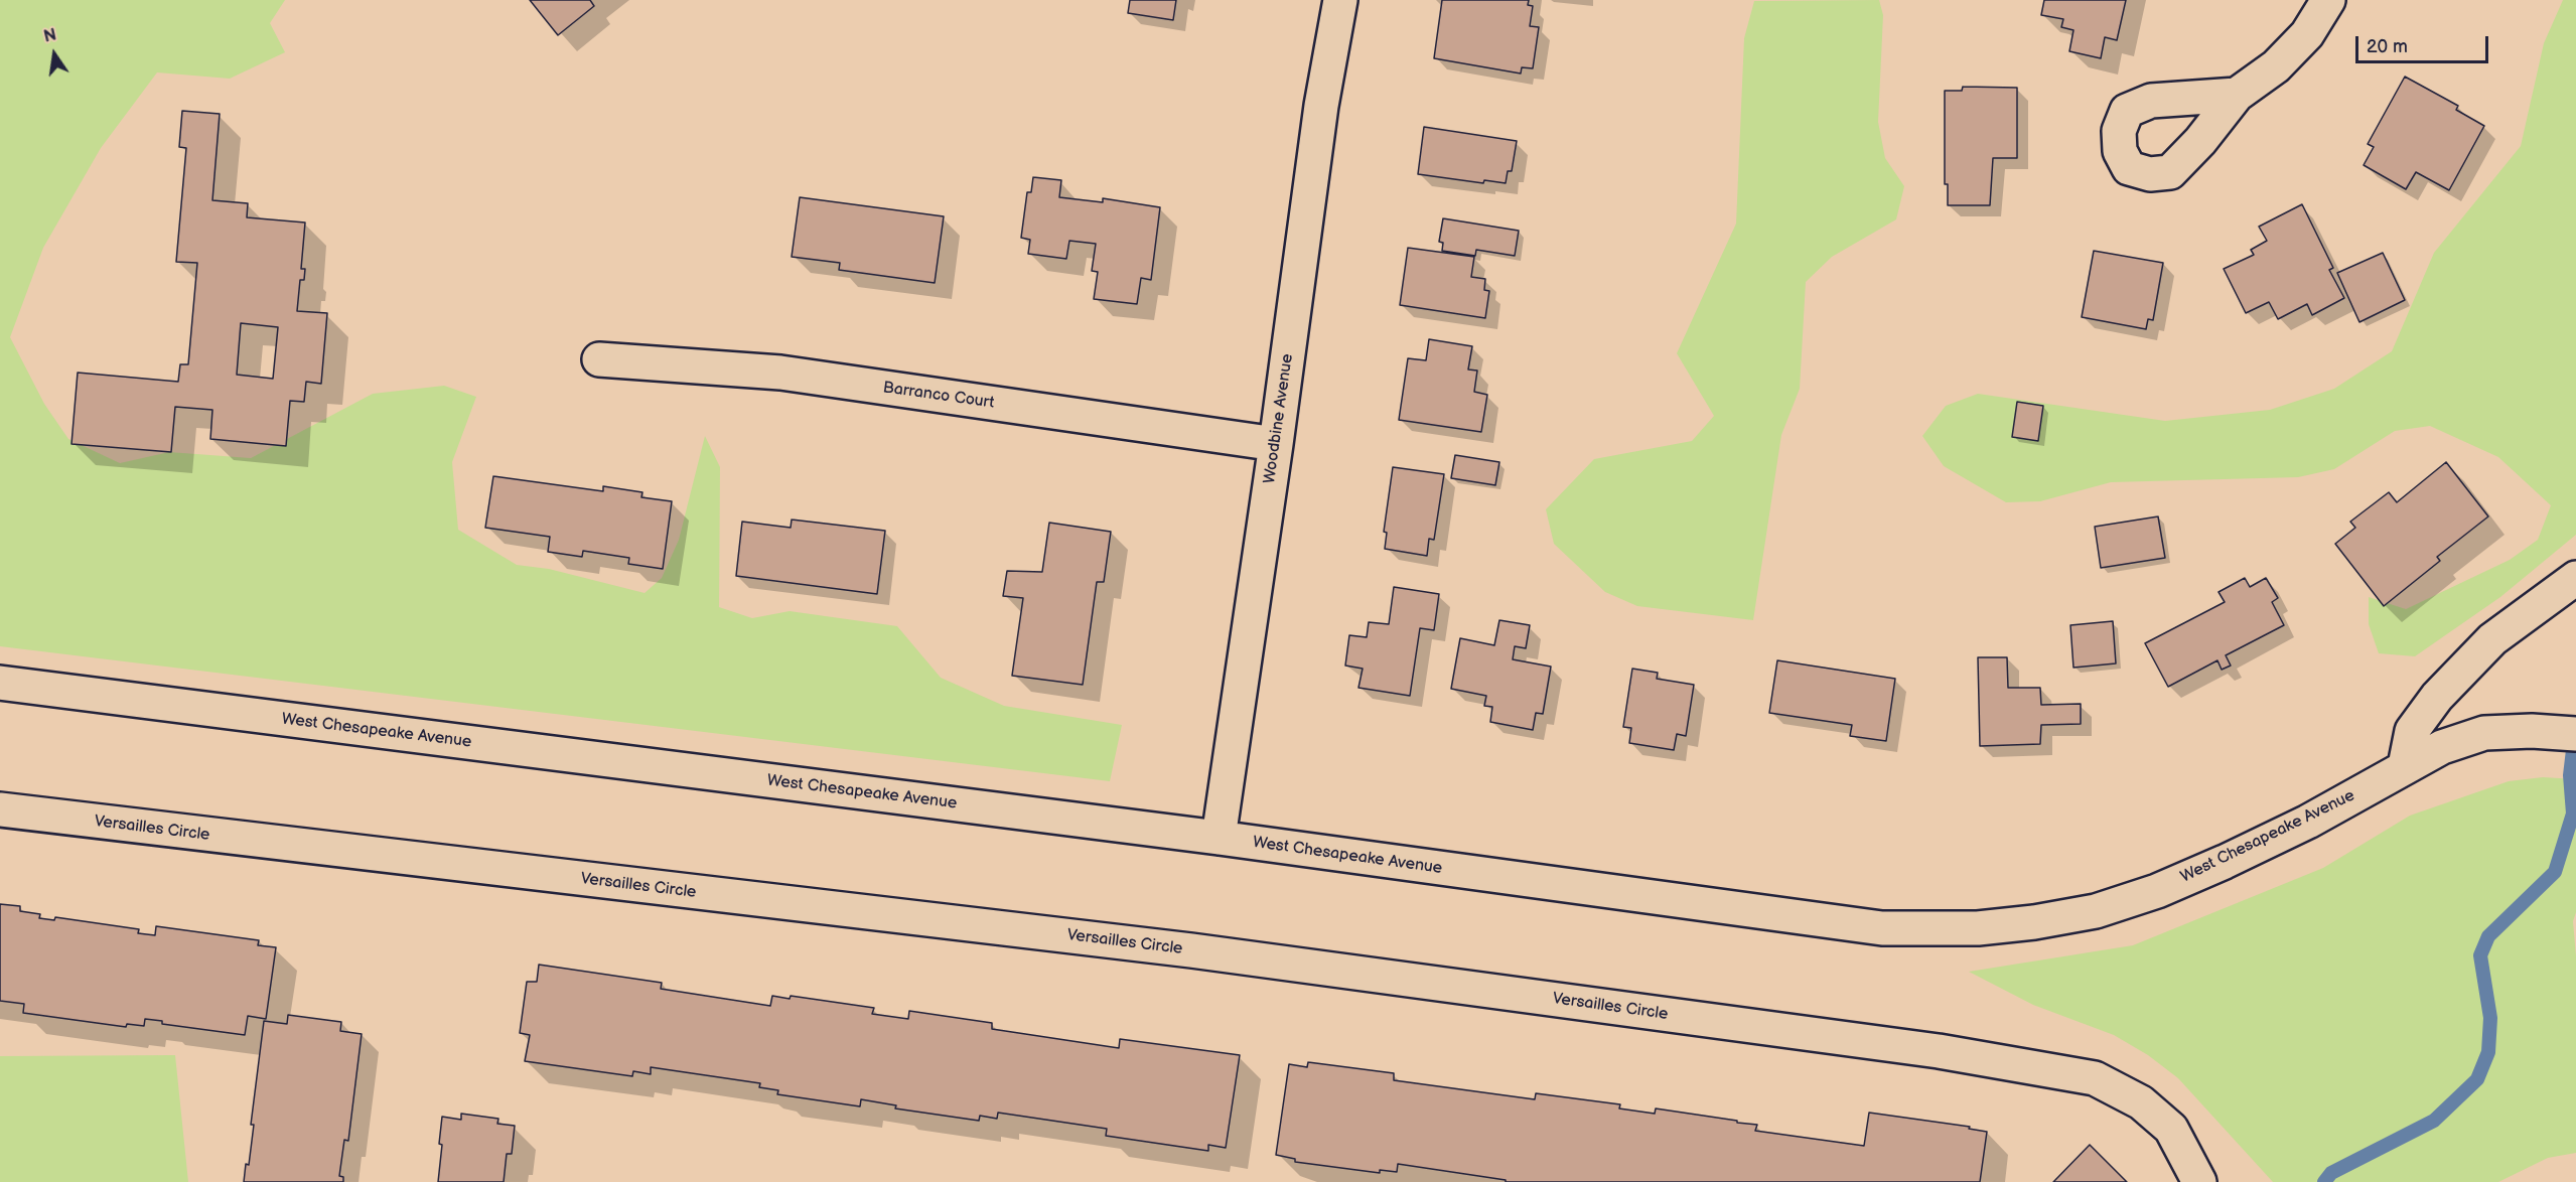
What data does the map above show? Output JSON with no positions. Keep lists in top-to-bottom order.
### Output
{
  "streets": {
    "street": [
      "Barranco Court",
      "Woodbine Avenue",
      "West Chesapeake Avenue",
      "Versailles Circle"
    ]
  },
  "crossings": [
    ["Barranco Court", "Woodbine Avenue"],
    ["Woodbine Avenue", "West Chesapeake Avenue"]
  ],
  "scale_bar": "20 m",
  "north": "top"
}
